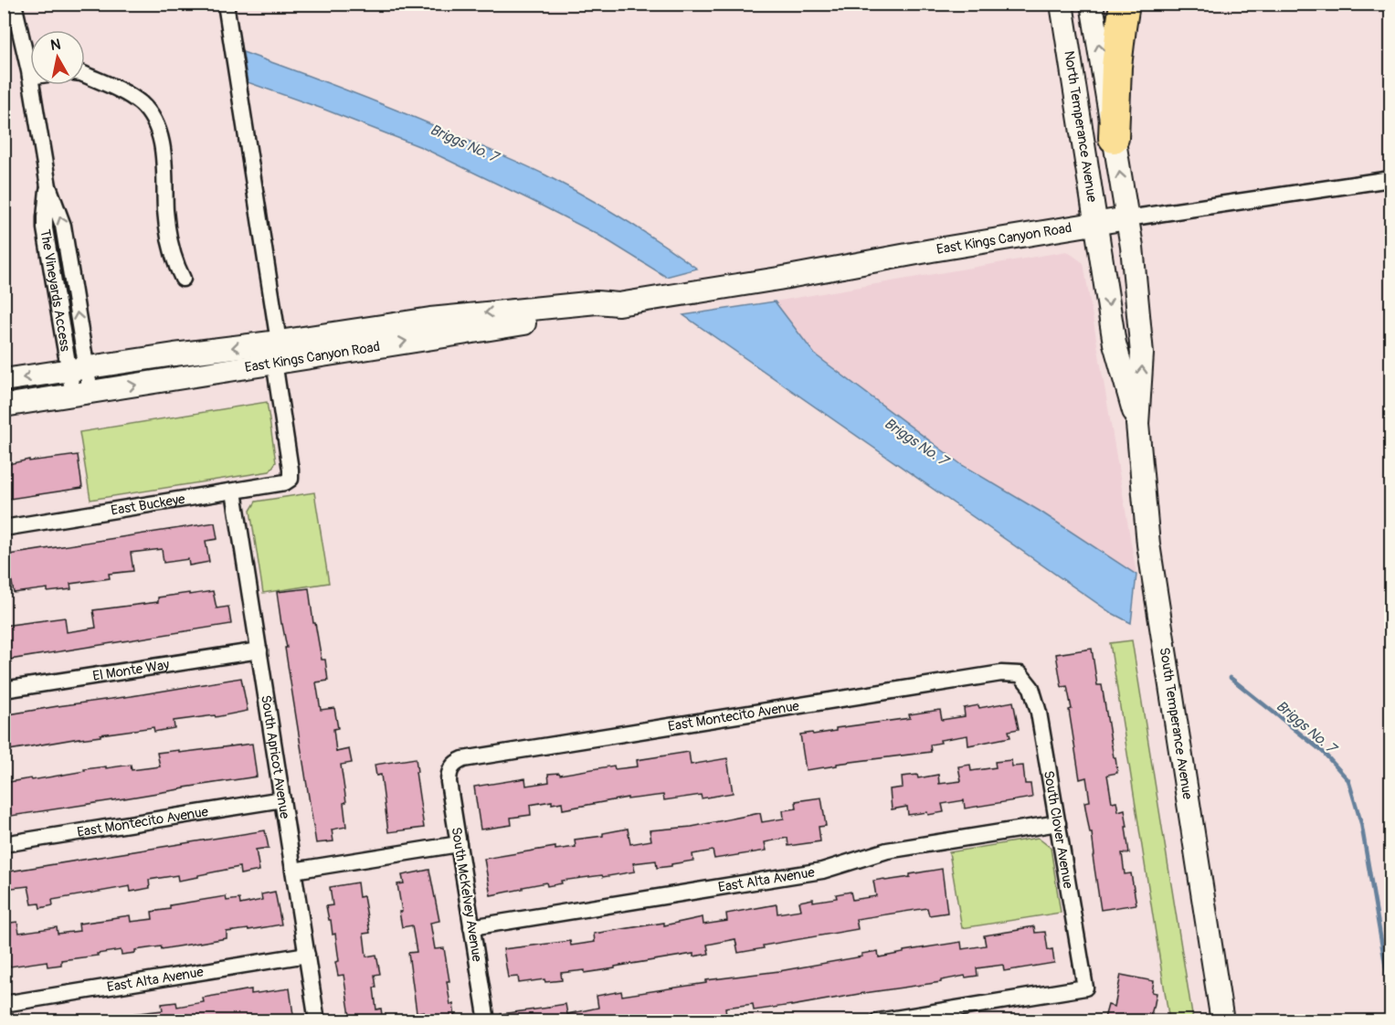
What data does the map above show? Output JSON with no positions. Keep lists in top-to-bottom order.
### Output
{
  "streets": {
    "main road": ["North Temperance Avenue", "East Kings Canyon Road", "South Temperance Avenue"],
    "street": [
      "The Vineyards Access",
      "East Buckeye",
      "El Monte Way",
      "East Montecito Avenue",
      "South Apricot Avenue",
      "South Clover Avenue",
      "East Alta Avenue",
      "South McKelvey Avenue"
    ]
  },
  "crossings": [
    ["North Temperance Avenue", "East Kings Canyon Road"],
    ["North Temperance Avenue", "South Temperance Avenue"],
    ["East Kings Canyon Road", "The Vineyards Access"],
    ["East Kings Canyon Road", "East Buckeye"],
    ["East Kings Canyon Road", "South Temperance Avenue"],
    ["East Buckeye", "South Apricot Avenue"],
    ["El Monte Way", "South Apricot Avenue"],
    ["East Montecito Avenue", "South Apricot Avenue"],
    ["East Montecito Avenue", "South Clover Avenue"],
    ["East Montecito Avenue", "South McKelvey Avenue"],
    ["South Apricot Avenue", "East Alta Avenue"],
    ["South Clover Avenue", "East Alta Avenue"],
    ["East Alta Avenue", "South McKelvey Avenue"]
  ],
  "water": ["Briggs No. 7"],
  "north": "top"
}
